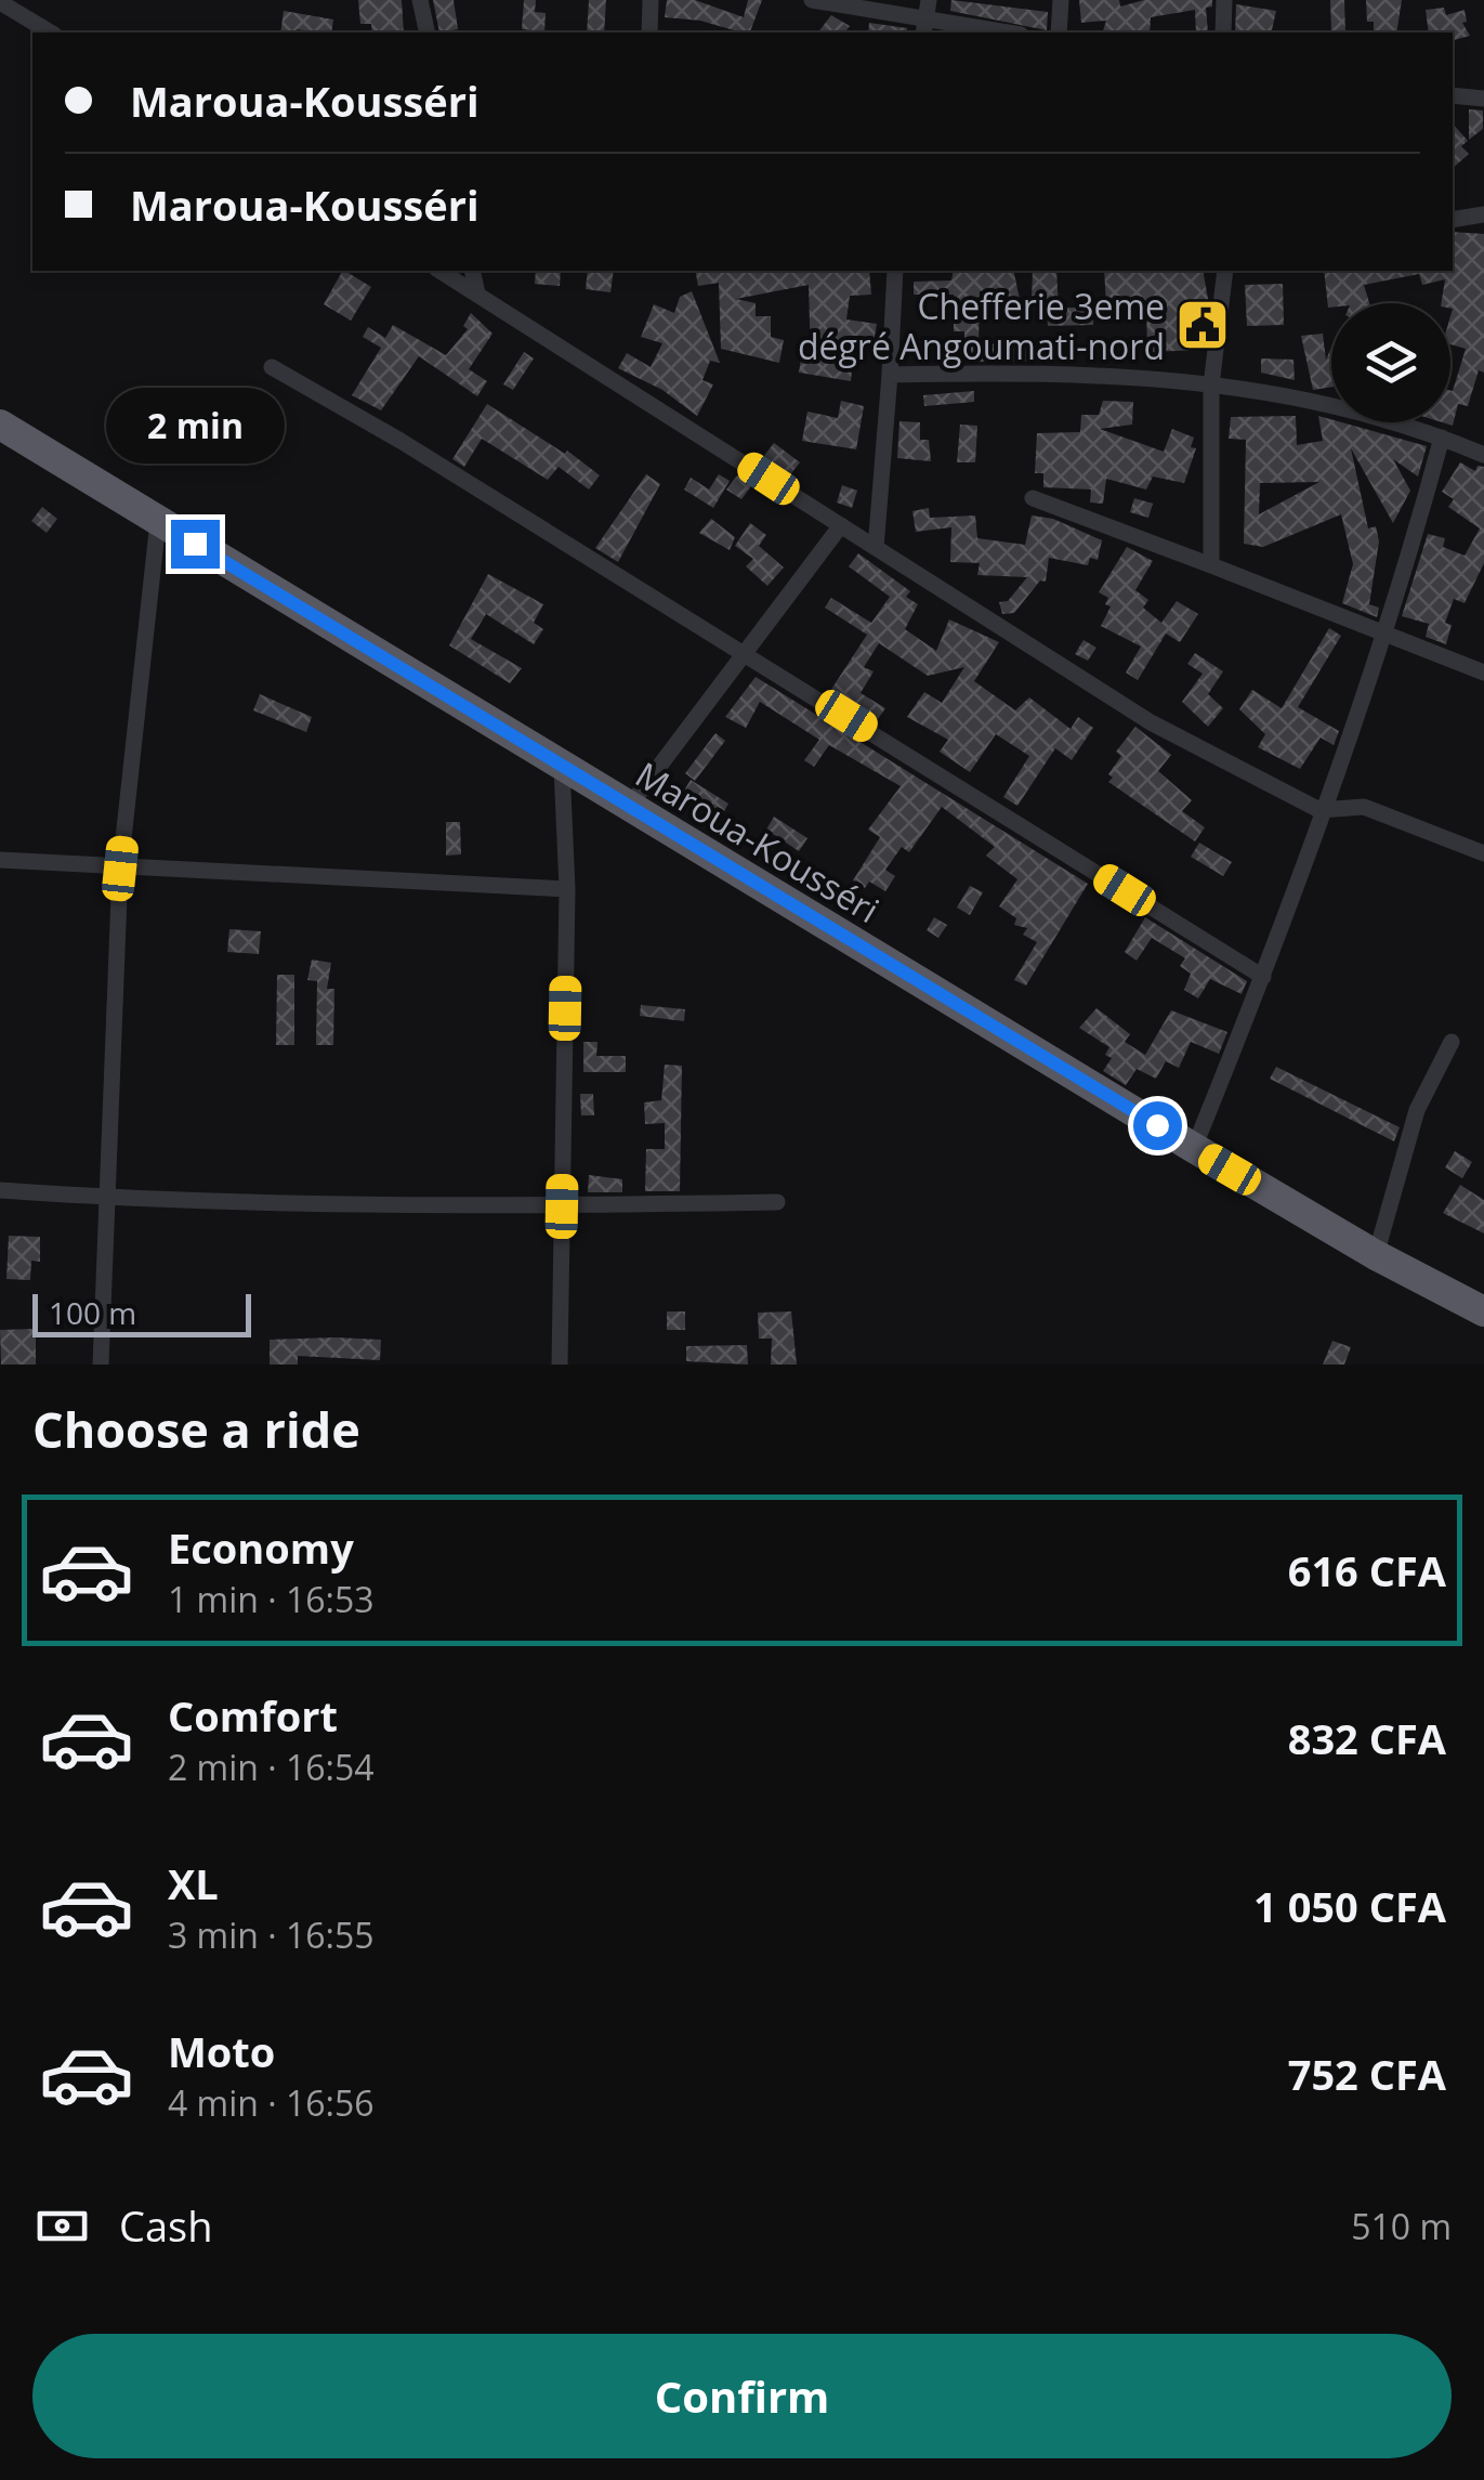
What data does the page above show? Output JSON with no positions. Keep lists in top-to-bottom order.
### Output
{
  "streets": {
    "highway": ["Maroua-Kousséri"]
  },
  "places": {
    "public building": ["Chefferie 3eme dégré Angoumati-nord"]
  },
  "scale_bar": "100 m",
  "page": {
    "banner": ["Maroua-Kousséri", "Maroua-Kousséri"],
    "bubble": "2 min",
    "scale": "100 m",
    "heading": "Choose a ride",
    "list": [
      {
        "name": "Economy",
        "note": "1 min · 16:53",
        "value": "616 CFA"
      },
      {
        "name": "Comfort",
        "note": "2 min · 16:54",
        "value": "832 CFA"
      },
      {
        "name": "XL",
        "note": "3 min · 16:55",
        "value": "1 050 CFA"
      },
      {
        "name": "Moto",
        "note": "4 min · 16:56",
        "value": "752 CFA"
      }
    ],
    "pay": ["Cash", "510 m"],
    "buttons": "Confirm"
  }
}
